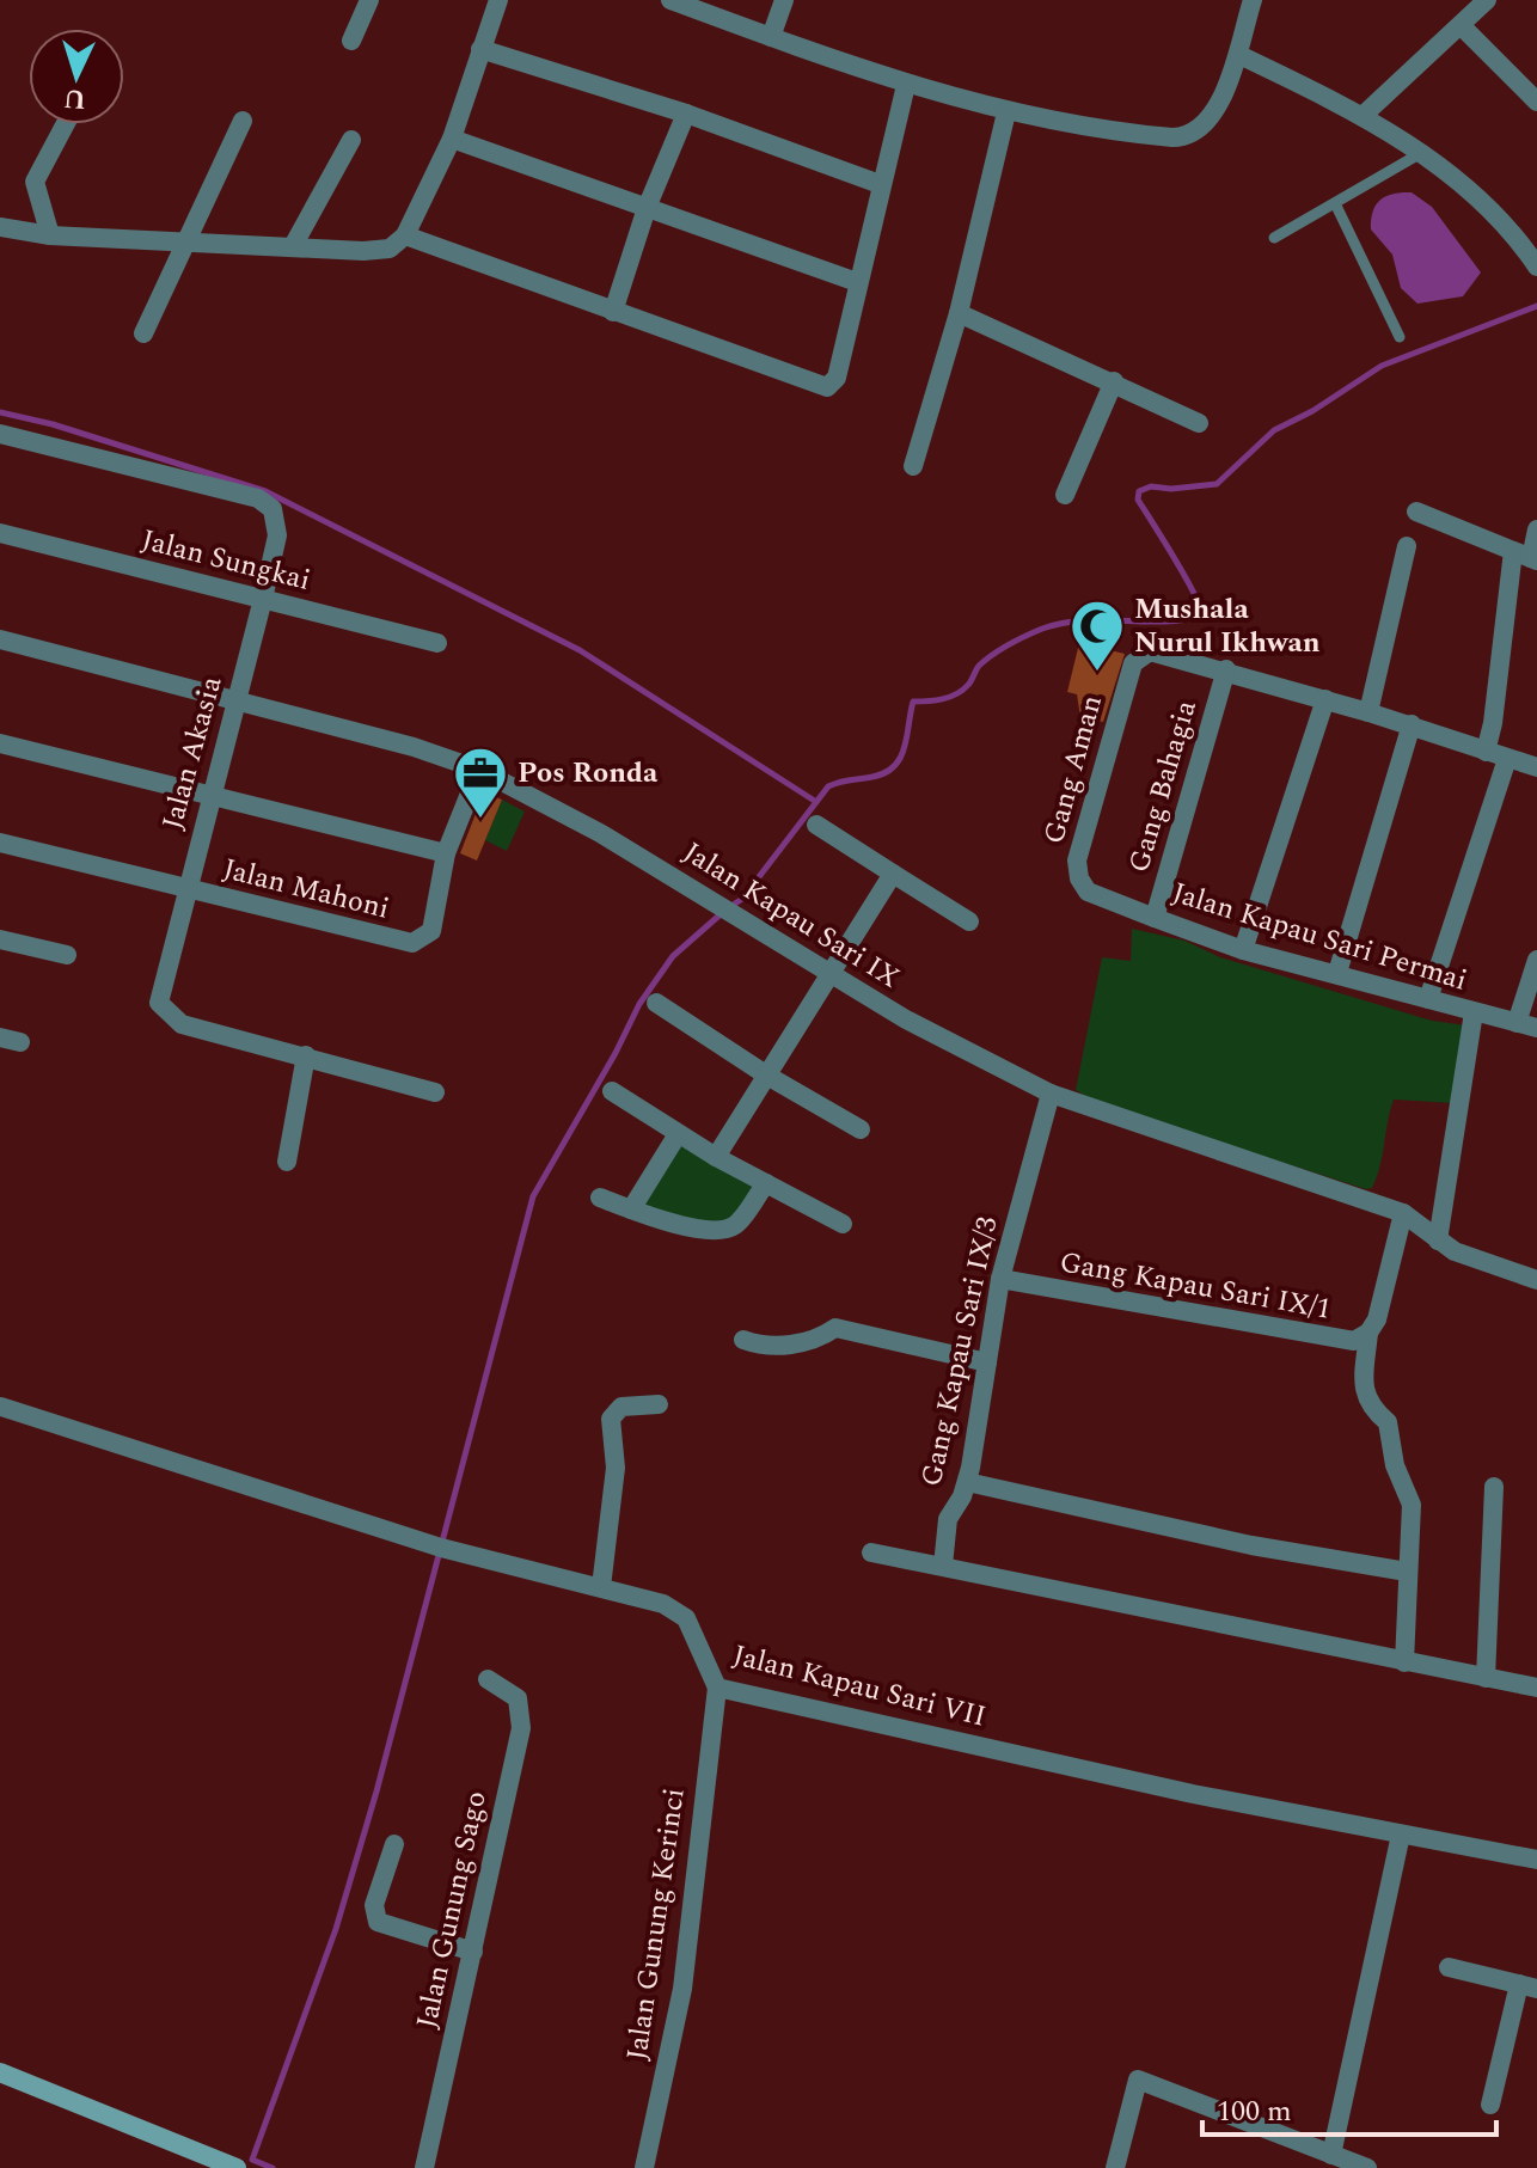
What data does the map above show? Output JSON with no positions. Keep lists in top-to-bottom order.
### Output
{
  "streets": {
    "street": [
      "Jalan Sungkai",
      "Jalan Akasia",
      "Gang Aman",
      "Gang Bahagia",
      "Jalan Mahoni",
      "Jalan Kapau Sari IX",
      "Jalan Kapau Sari Permai",
      "Gang Kapau Sari IX/1",
      "Gang Kapau Sari IX/3",
      "Jalan Kapau Sari VII",
      "Jalan Gunung Sago",
      "Jalan Gunung Kerinci"
    ]
  },
  "crossings": [
    ["Jalan Sungkai", "Jalan Akasia"],
    ["Jalan Akasia", "Jalan Mahoni"],
    ["Jalan Akasia", "Jalan Kapau Sari IX"],
    ["Gang Aman", "Gang Bahagia"],
    ["Gang Aman", "Jalan Kapau Sari Permai"],
    ["Gang Bahagia", "Jalan Kapau Sari Permai"],
    ["Jalan Mahoni", "Jalan Kapau Sari IX"],
    ["Jalan Kapau Sari IX", "Gang Kapau Sari IX/1"],
    ["Jalan Kapau Sari IX", "Gang Kapau Sari IX/3"],
    ["Gang Kapau Sari IX/1", "Gang Kapau Sari IX/3"],
    ["Jalan Kapau Sari VII", "Jalan Gunung Kerinci"]
  ],
  "places": {
    "mosque": ["Mushala Nurul Ikhwan"],
    "office": ["Pos Ronda"]
  },
  "scale_bar": "100 m",
  "north": "bottom"
}
